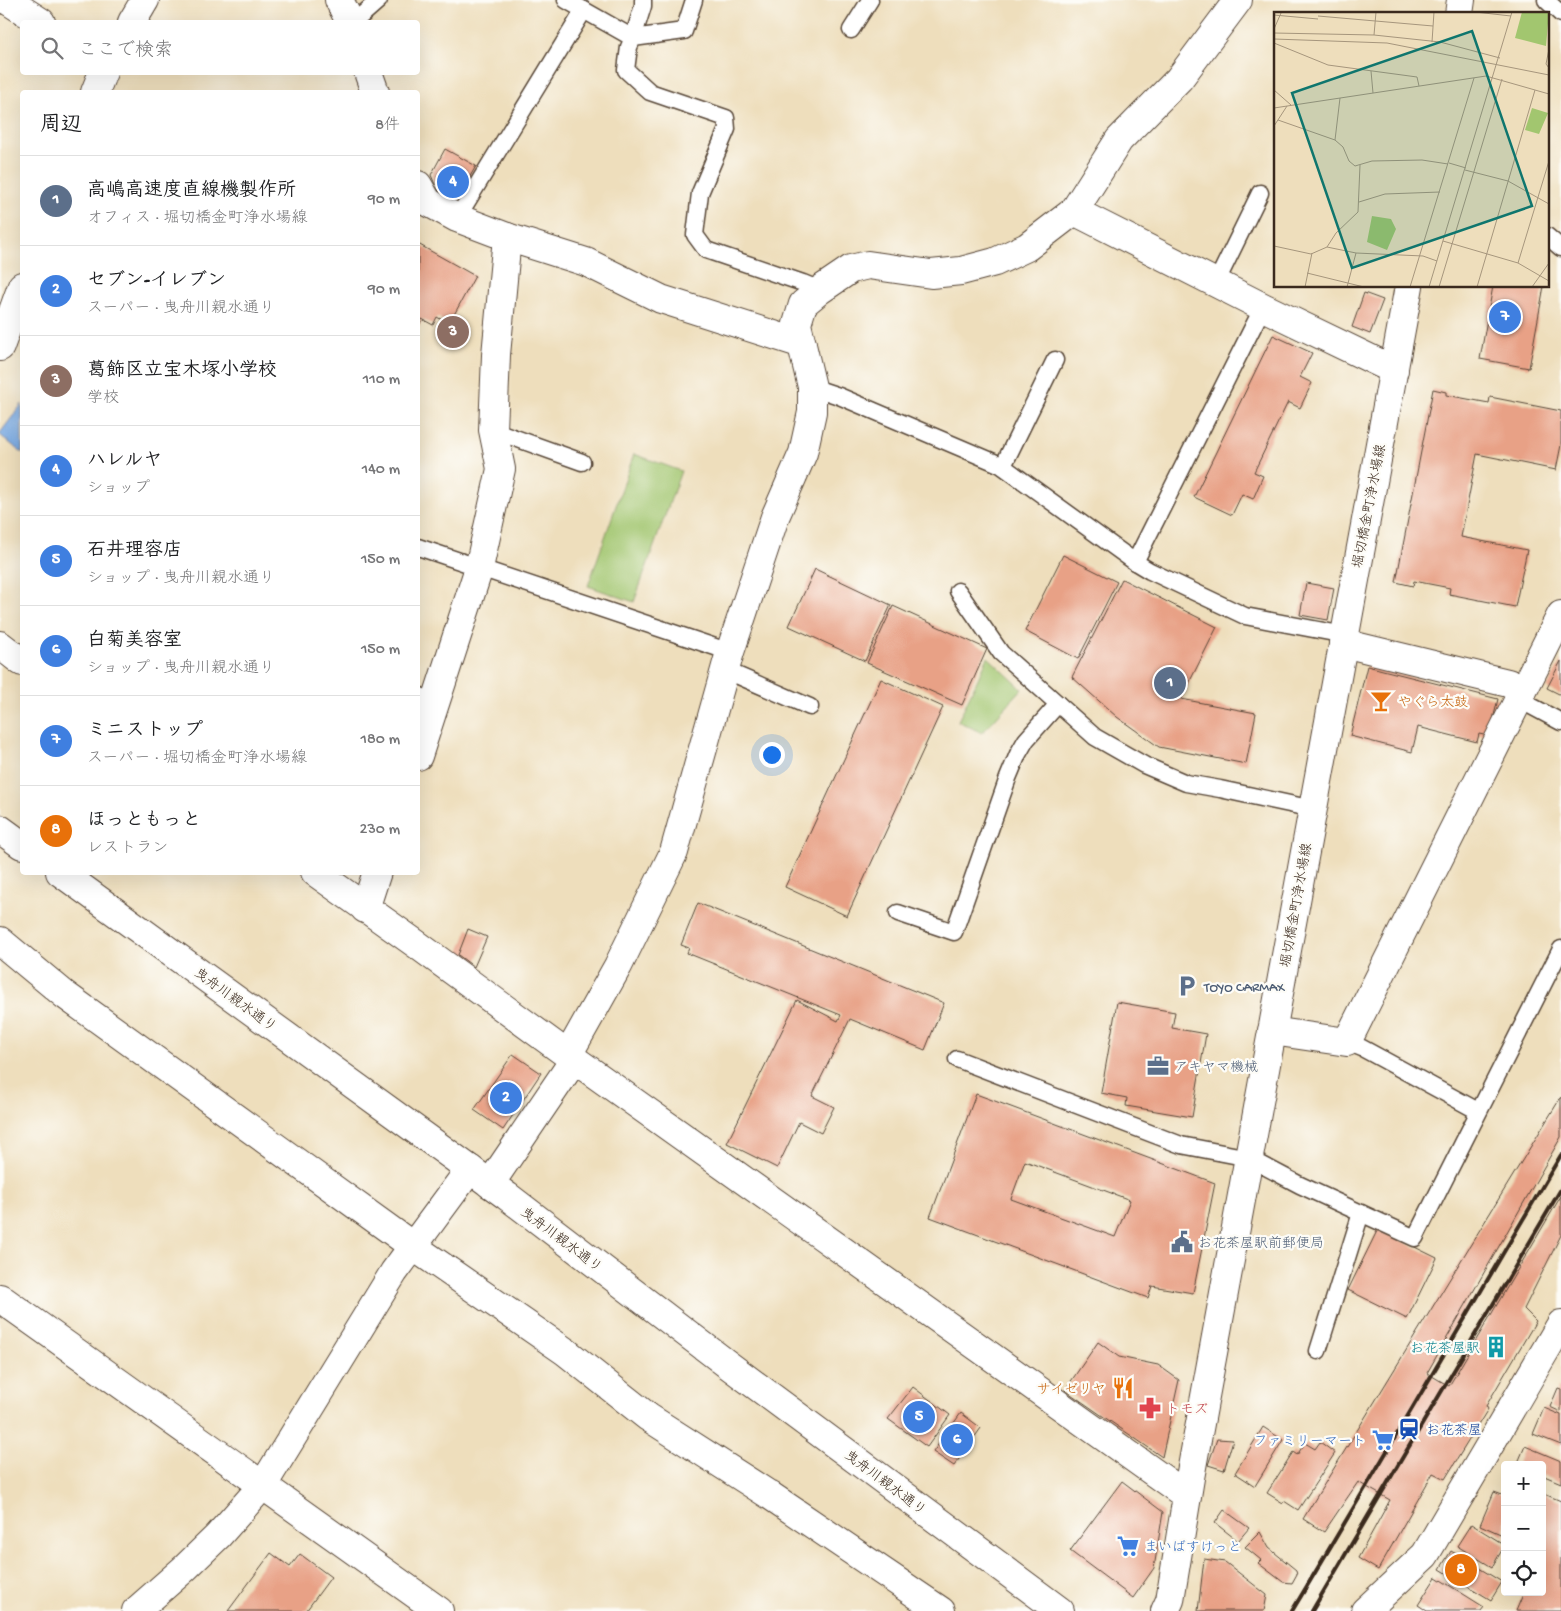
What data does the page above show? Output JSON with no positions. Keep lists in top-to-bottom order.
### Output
{
  "streets": {
    "street": ["堀切橋金町浄水場線", "曳舟川親水通り"]
  },
  "places": {
    "bar": ["やぐら太鼓"],
    "parking": ["TOYO CARMAX"],
    "office": ["アキヤマ機械"],
    "public building": ["お花茶屋駅前郵便局"],
    "building": ["お花茶屋駅"],
    "restaurant": ["サイゼリヤ"],
    "pharmacy": ["トモズ"],
    "station": ["お花茶屋"],
    "supermarket": ["ファミリーマート", "まいばすけっと"]
  },
  "page": {
    "search": "ここで検索",
    "heading": ["周辺", "8件"],
    "list": [
      {
        "mark": "1",
        "name": "高嶋高速度直線機製作所",
        "note": "オフィス · 堀切橋金町浄水場線",
        "value": "90 m"
      },
      {
        "mark": "2",
        "name": "セブン-イレブン",
        "note": "スーパー · 曳舟川親水通り",
        "value": "90 m"
      },
      {
        "mark": "3",
        "name": "葛飾区立宝木塚小学校",
        "note": "学校",
        "value": "110 m"
      },
      {
        "mark": "4",
        "name": "ハレルヤ",
        "note": "ショップ",
        "value": "140 m"
      },
      {
        "mark": "5",
        "name": "石井理容店",
        "note": "ショップ · 曳舟川親水通り",
        "value": "150 m"
      },
      {
        "mark": "6",
        "name": "白菊美容室",
        "note": "ショップ · 曳舟川親水通り",
        "value": "150 m"
      },
      {
        "mark": "7",
        "name": "ミニストップ",
        "note": "スーパー · 堀切橋金町浄水場線",
        "value": "180 m"
      },
      {
        "mark": "8",
        "name": "ほっともっと",
        "note": "レストラン",
        "value": "230 m"
      }
    ],
    "pins": [
      "4",
      "7",
      "3",
      "1",
      "2",
      "5",
      "6",
      "8"
    ],
    "map_buttons": ["+", "−"]
  }
}
